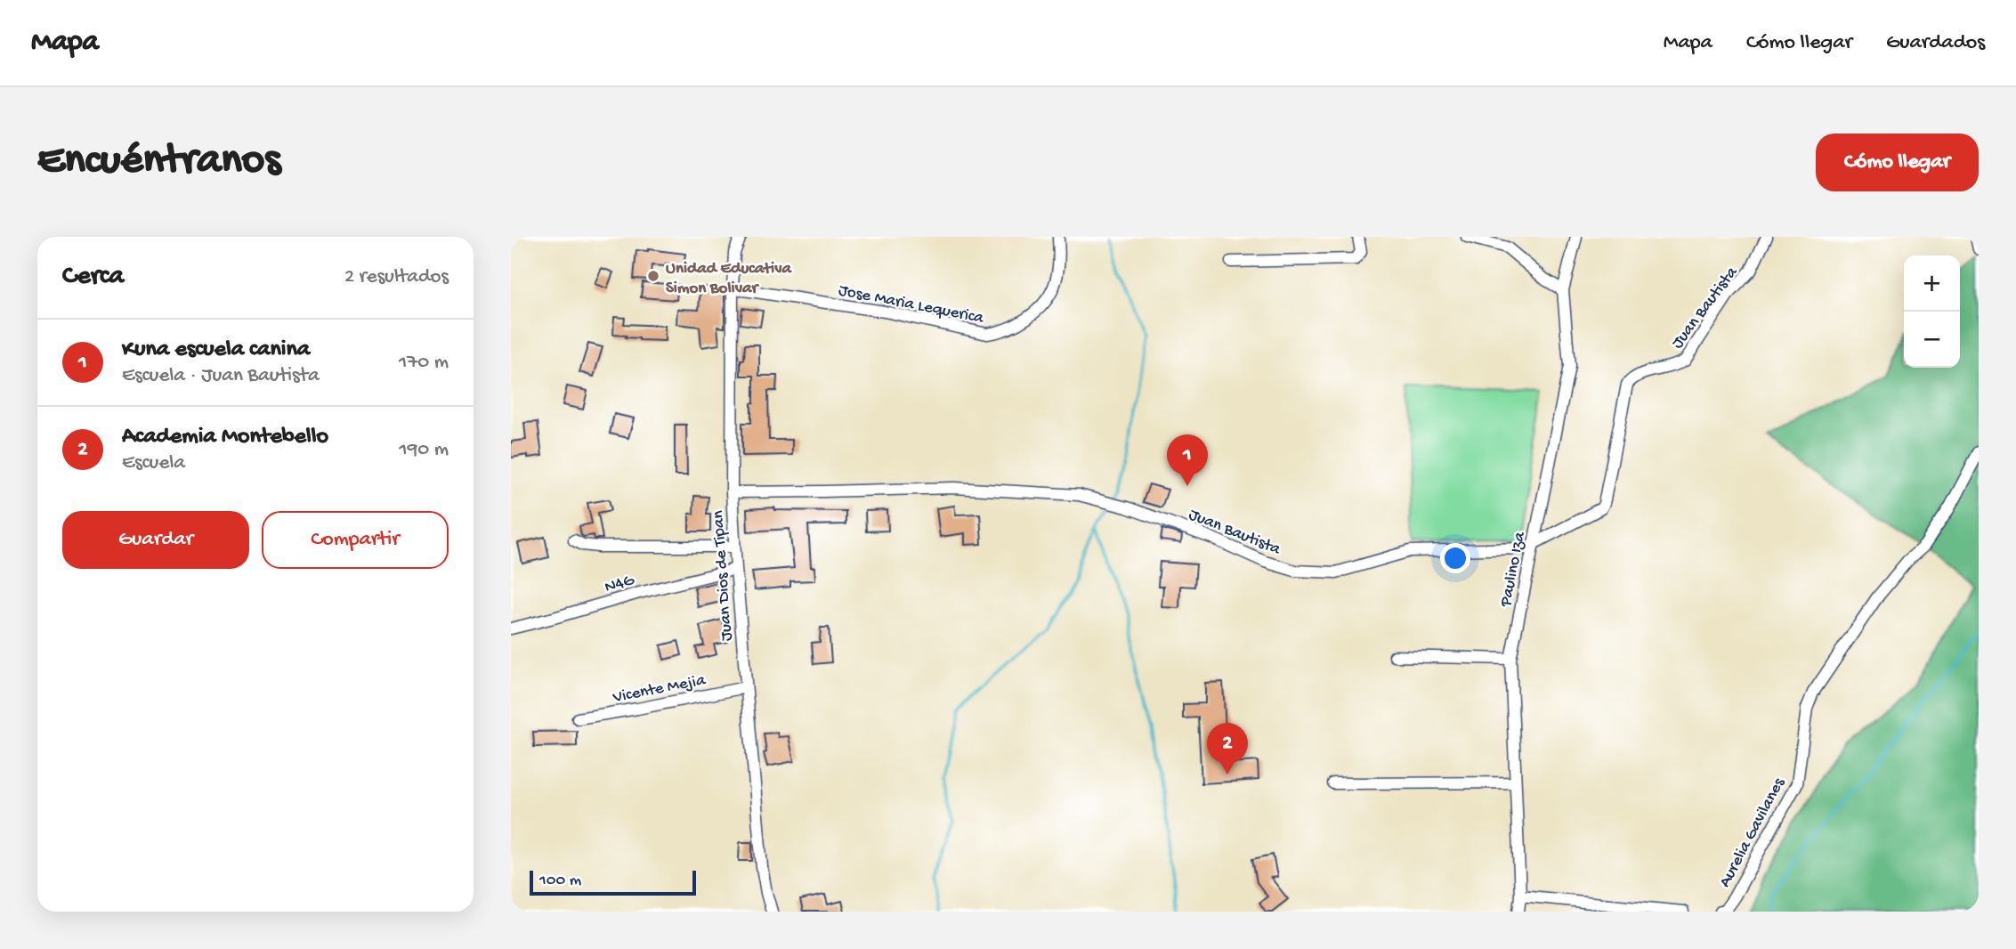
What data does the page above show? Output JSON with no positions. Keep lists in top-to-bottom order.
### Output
{
  "streets": {
    "street": [
      "Jose Maria Lequerica",
      "Juan Bautista",
      "Paulino Iza",
      "Juan Dios de Tipan",
      "N4G",
      "Vicente Mejia",
      "Aurelia Gavilanes"
    ]
  },
  "crossings": [
    ["Jose Maria Lequerica", "Juan Dios de Tipan"],
    ["Juan Bautista", "Paulino Iza"],
    ["Juan Bautista", "Juan Dios de Tipan"],
    ["Juan Dios de Tipan", "N4G"],
    ["Juan Dios de Tipan", "Vicente Mejia"]
  ],
  "places": ["Unidad Educativa Simon Bolivar"],
  "scale_bar": "100 m",
  "page": {
    "header": "Mapa",
    "nav": ["Mapa", "Cómo llegar", "Guardados"],
    "buttons": [
      "Cómo llegar",
      ["Guardar", "Compartir"]
    ],
    "title": "Encuéntranos",
    "heading": ["Cerca", "2 resultados"],
    "map_buttons": ["+", "−"],
    "list": [
      {
        "mark": "1",
        "name": "Kuna escuela canina",
        "note": "Escuela · Juan Bautista",
        "value": "170 m"
      },
      {
        "mark": "2",
        "name": "Academia Montebello",
        "note": "Escuela",
        "value": "190 m"
      }
    ],
    "pins": ["1", "2"],
    "scale": "100 m"
  }
}
